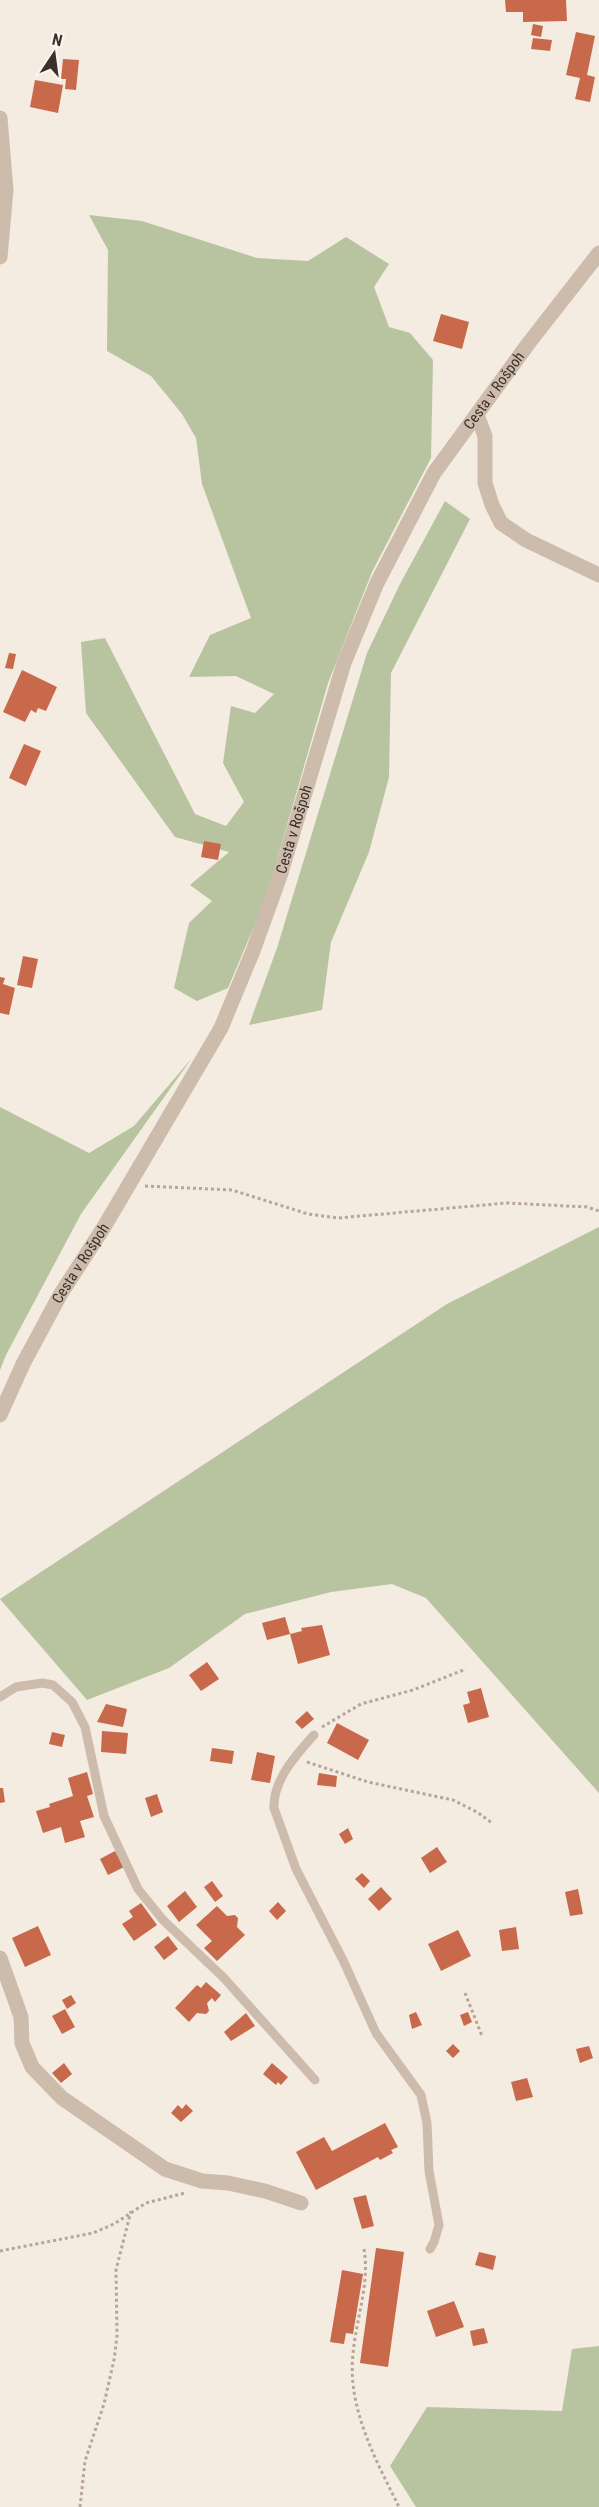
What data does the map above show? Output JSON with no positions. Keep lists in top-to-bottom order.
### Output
{
  "streets": {
    "street": ["Cesta v Rošpoh"]
  },
  "north": "top"
}
